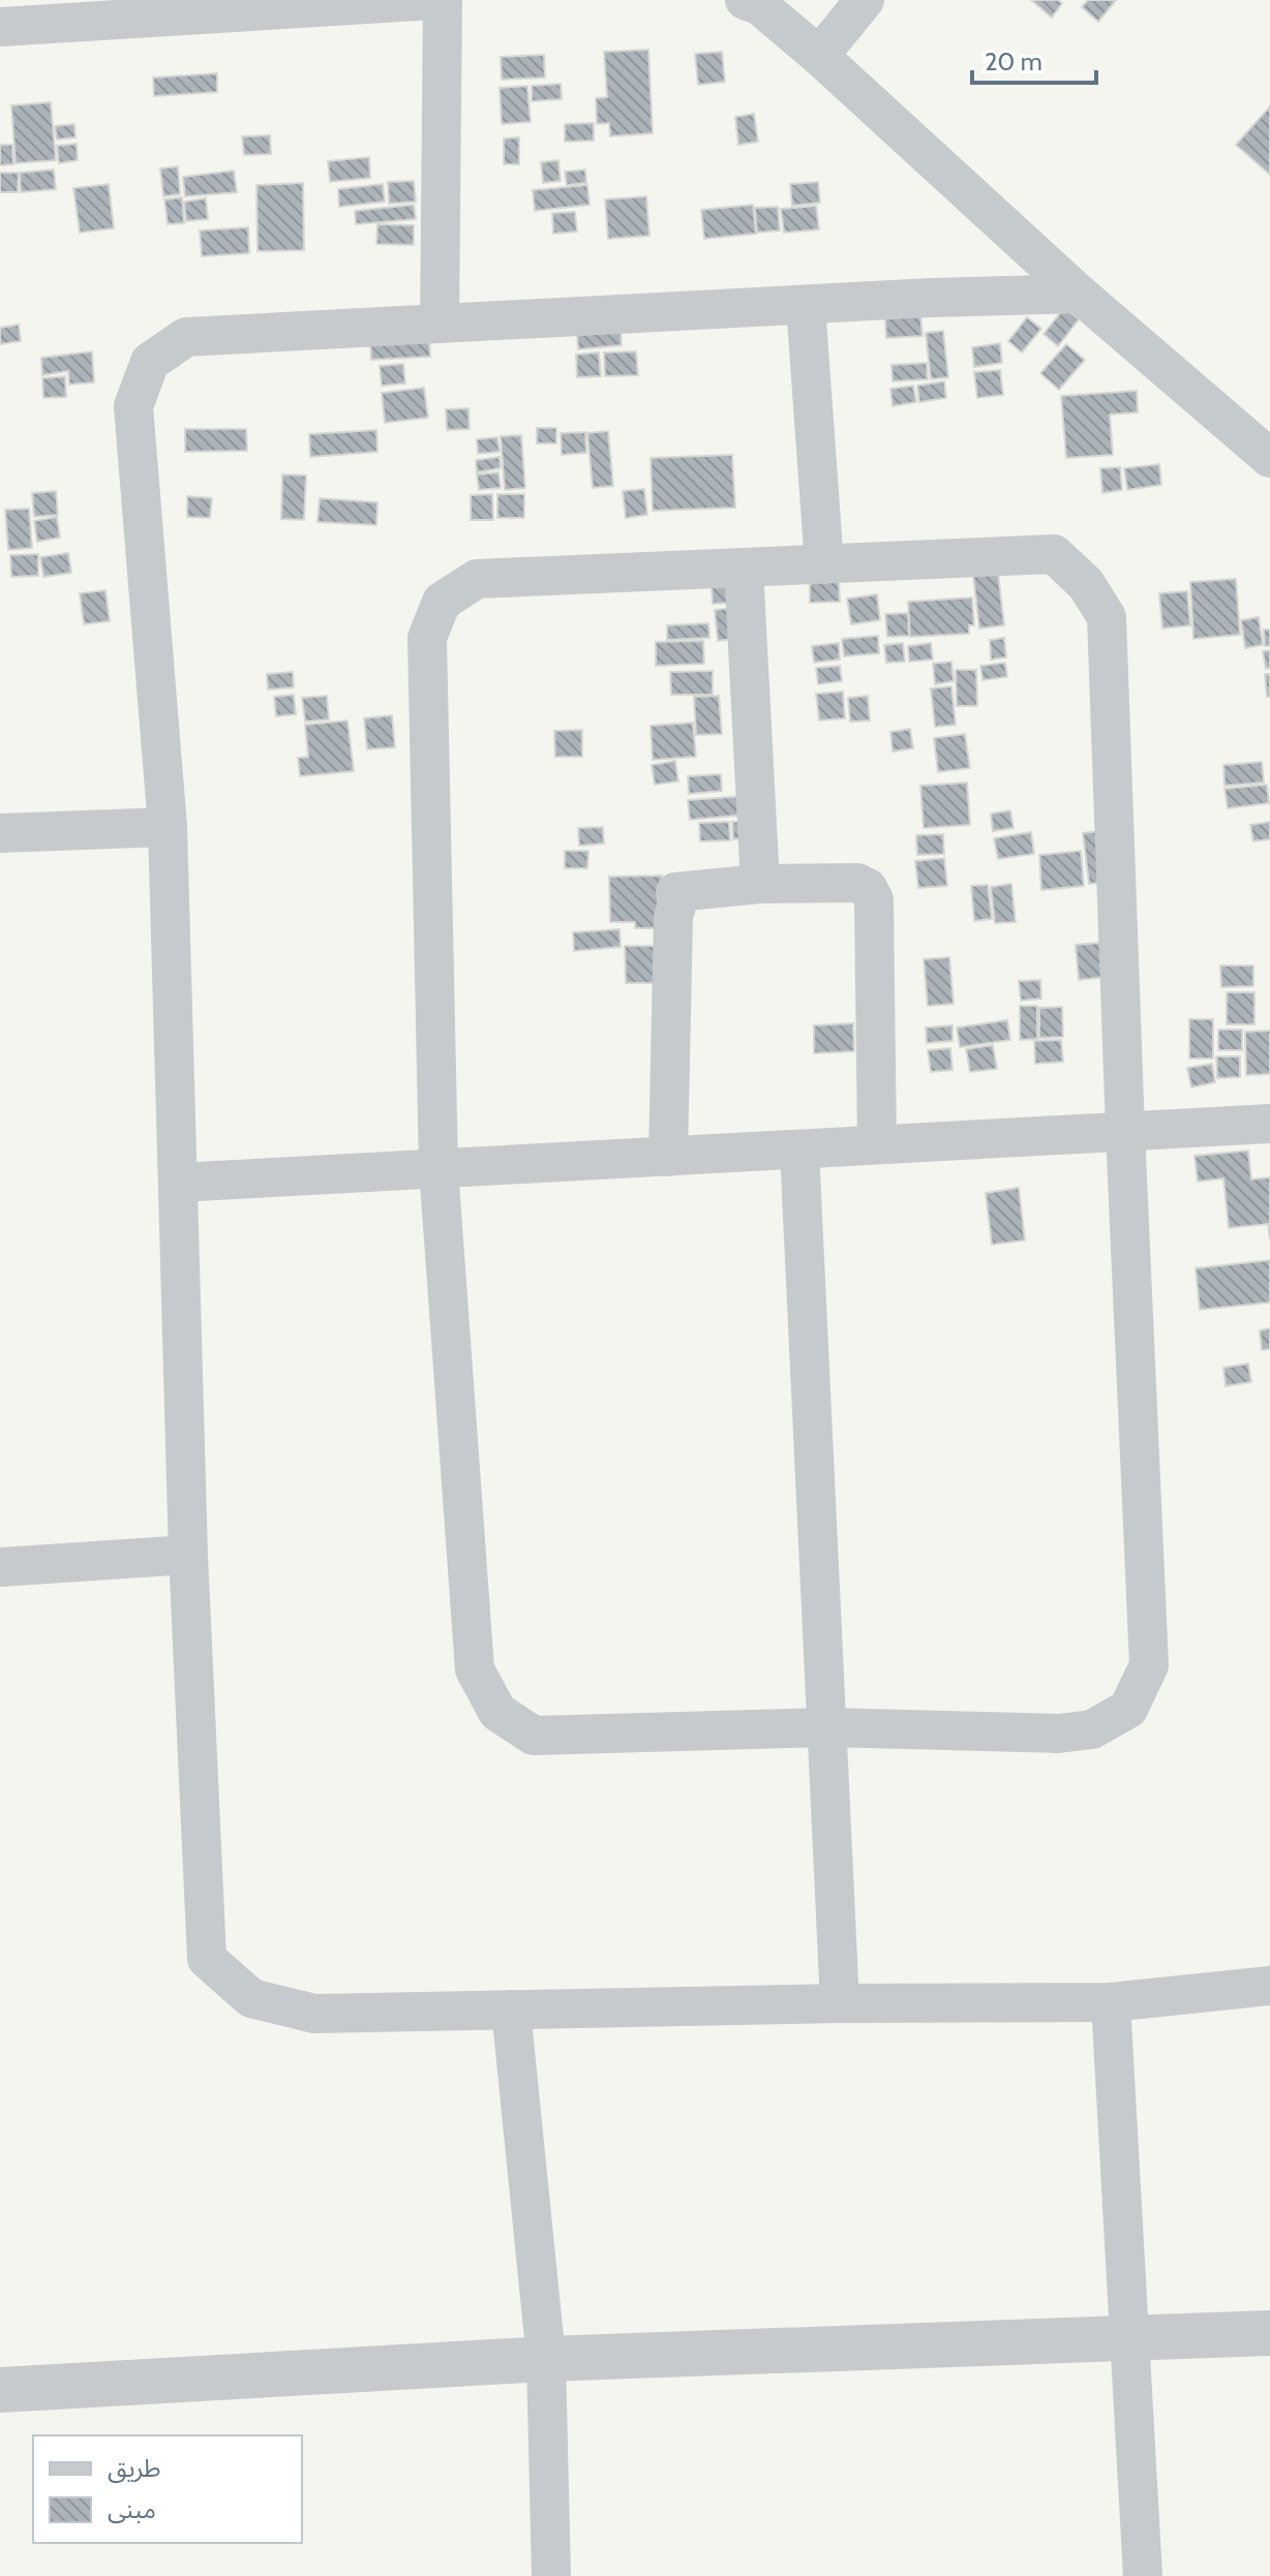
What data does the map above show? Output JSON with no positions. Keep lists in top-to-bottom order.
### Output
{
  "legend": ["طريق", "مبنى"],
  "scale_bar": "20 m"
}
